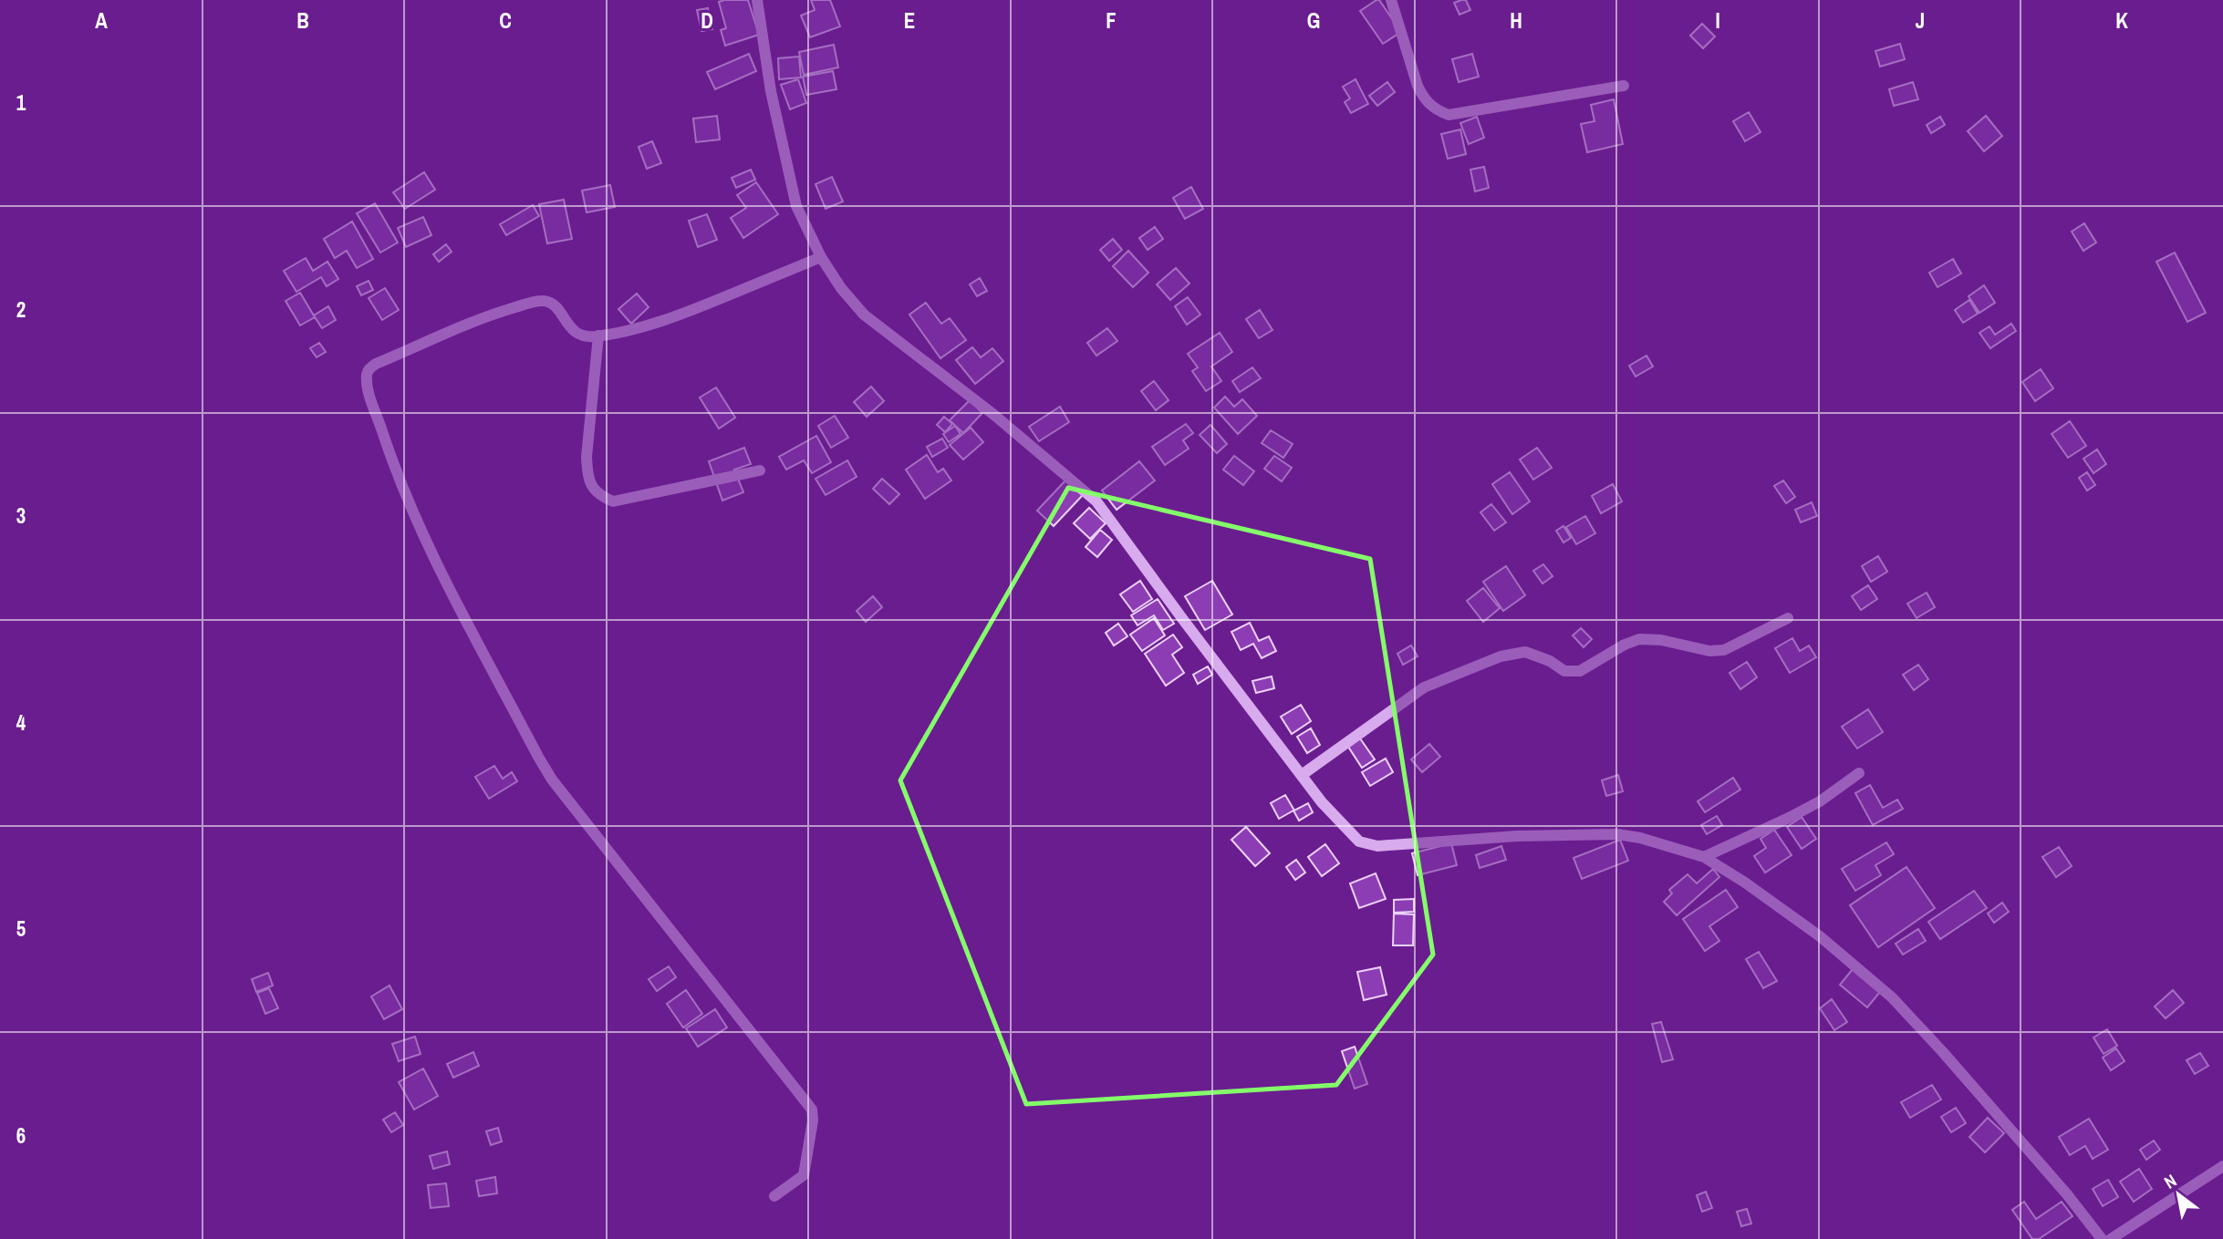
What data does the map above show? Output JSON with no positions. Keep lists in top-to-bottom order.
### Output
{
  "north": "top left",
  "grid": {
    "columns": [
      "A",
      "B",
      "C",
      "D",
      "E",
      "F",
      "G",
      "H",
      "I",
      "J",
      "K"
    ],
    "rows": [
      "1",
      "2",
      "3",
      "4",
      "5",
      "6"
    ]
  }
}
